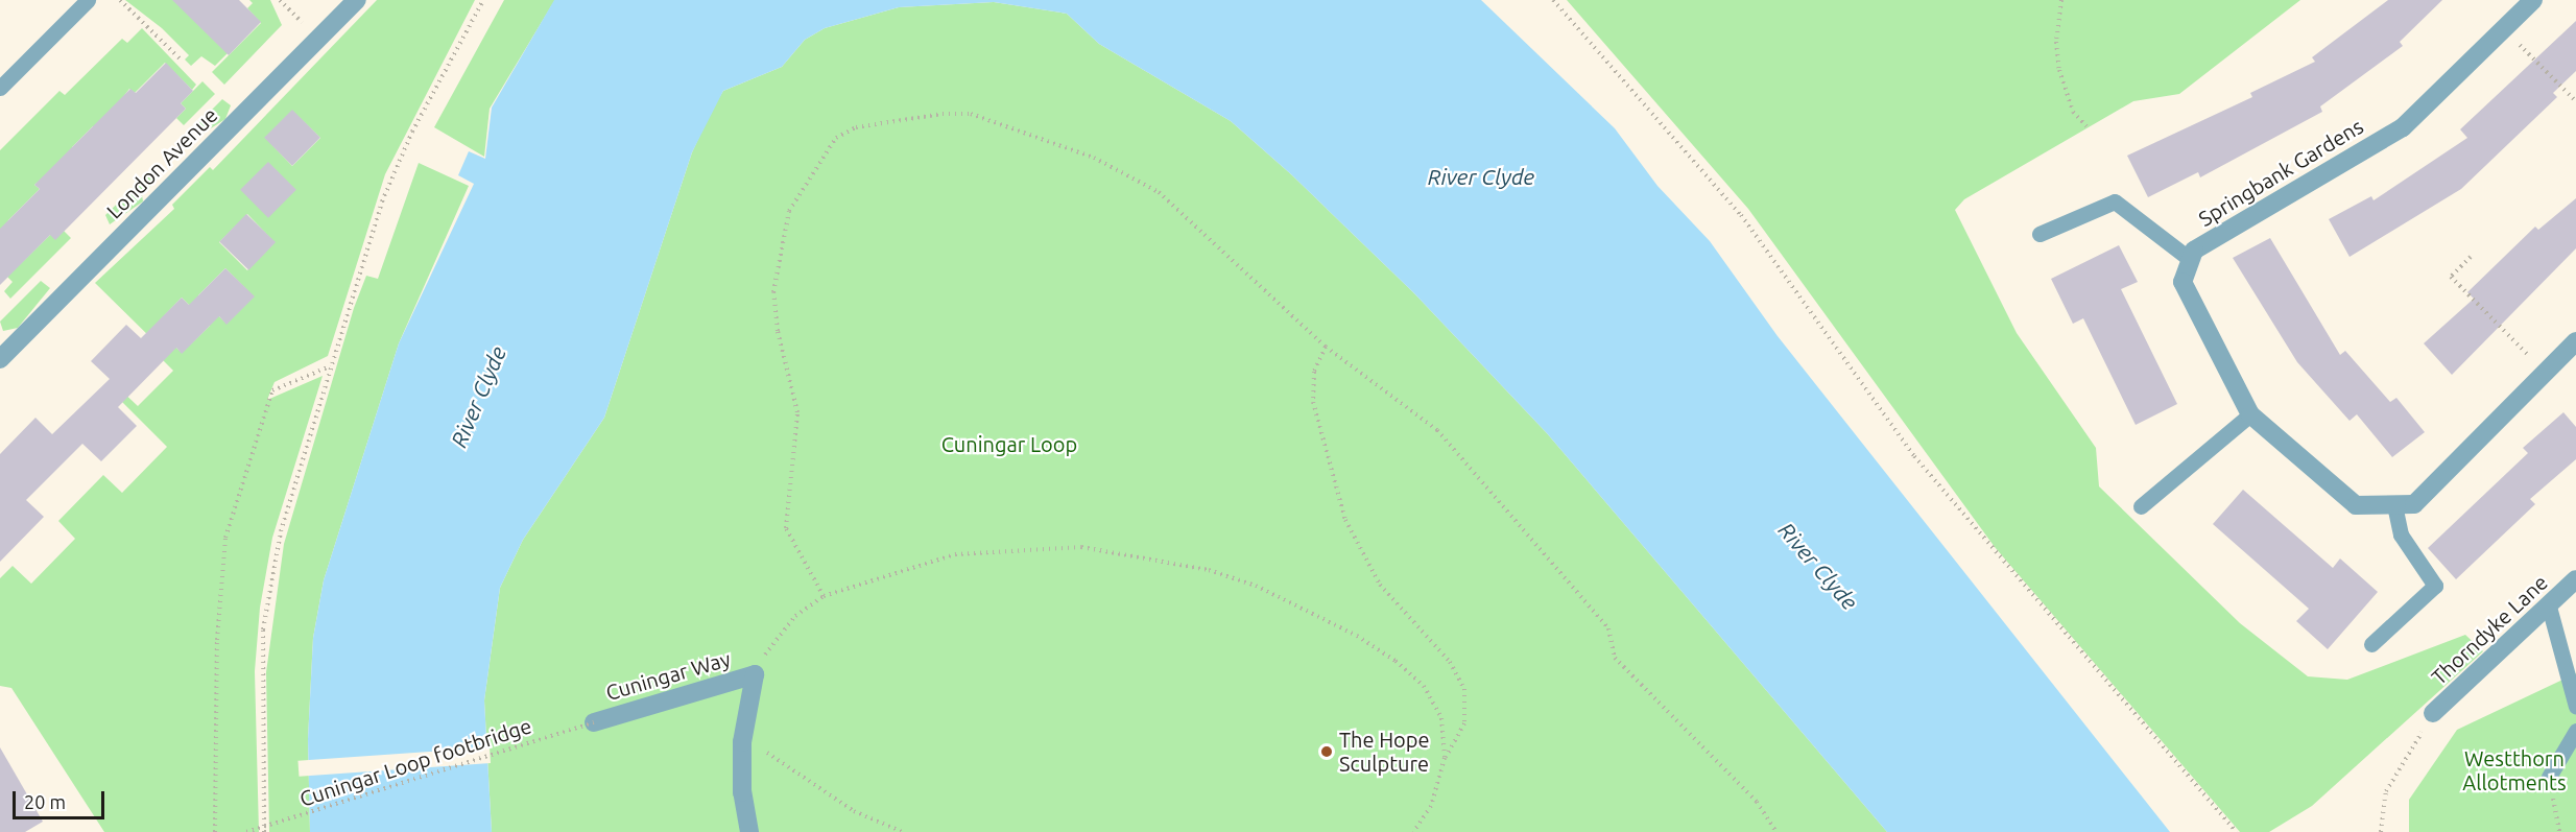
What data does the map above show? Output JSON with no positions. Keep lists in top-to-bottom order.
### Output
{
  "streets": {
    "street": [
      "London Avenue",
      "Springbank Gardens",
      "Thorndyke Lane",
      "Cuningar Way"
    ],
    "path": ["Cuningar Loop footbridge"]
  },
  "crossings": [
    ["Cuningar Way", "Cuningar Loop footbridge"]
  ],
  "water": ["River Clyde"],
  "parks": ["Cuningar Loop", "Westthorn Allotments"],
  "places": ["The Hope Sculpture"],
  "scale_bar": "20 m"
}
